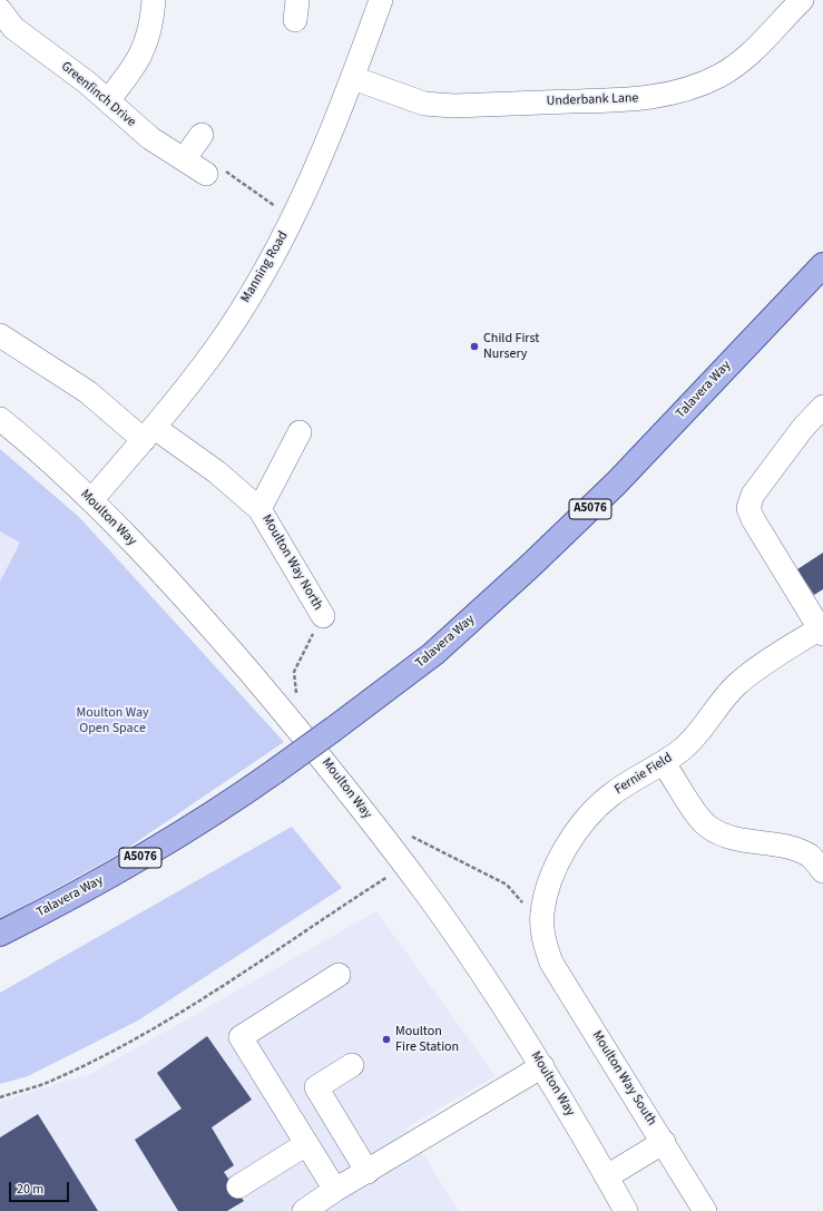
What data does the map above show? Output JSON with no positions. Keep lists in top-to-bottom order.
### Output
{
  "streets": {
    "main road": ["Talavera Way", "A5076"],
    "street": [
      "Greenfinch Drive",
      "Underbank Lane",
      "Manning Road",
      "Moulton Way",
      "Moulton Way North",
      "Fernie Field",
      "Moulton Way South"
    ]
  },
  "crossings": [
    ["Underbank Lane", "Manning Road"],
    ["Manning Road", "Moulton Way"],
    ["Manning Road", "Moulton Way North"],
    ["Fernie Field", "Moulton Way South"]
  ],
  "parks": ["Moulton Way Open Space"],
  "places": ["Child First Nursery", "Moulton Fire Station"],
  "scale_bar": "20 m"
}
